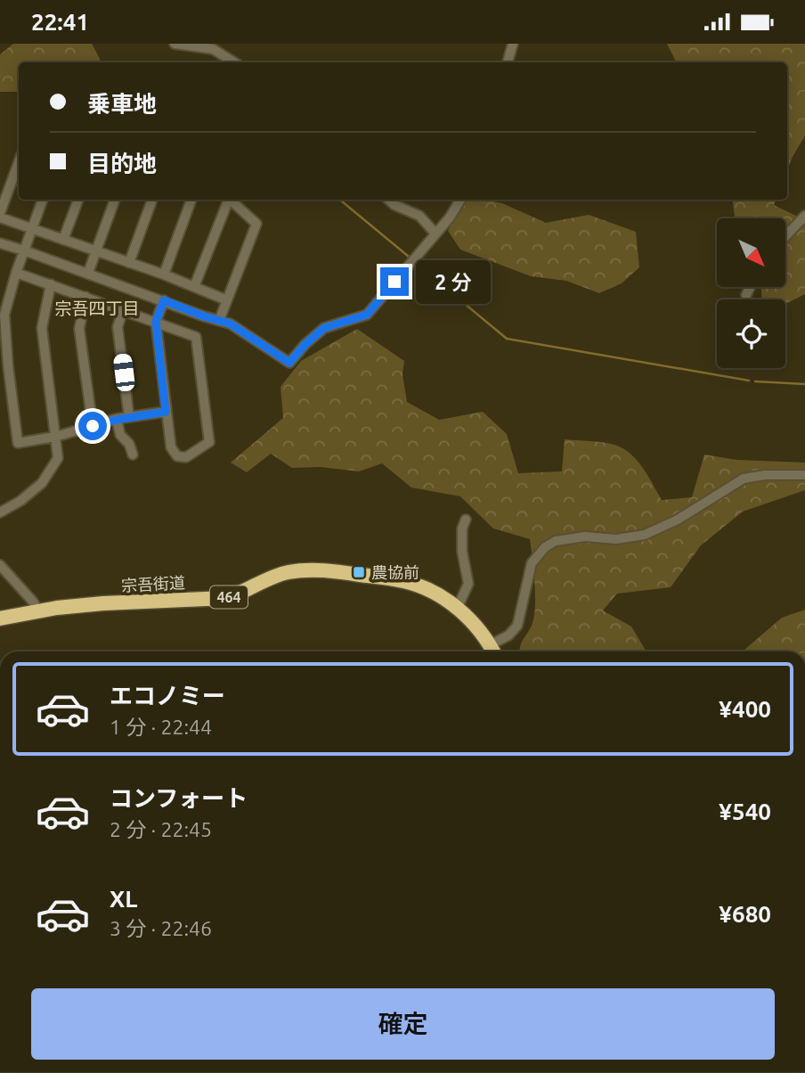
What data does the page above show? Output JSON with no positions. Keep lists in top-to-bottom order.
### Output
{
  "streets": {
    "highway": ["宗吾街道", "464"]
  },
  "districts": ["宗吾四丁目"],
  "places": {
    "transit": ["農協前"]
  },
  "north": "bottom right",
  "page": {
    "status": "22:41",
    "banner": ["乗車地", "目的地"],
    "bubble": "2 分",
    "list": [
      {
        "name": "エコノミー",
        "note": "1 分 · 22:44",
        "value": "¥400"
      },
      {
        "name": "コンフォート",
        "note": "2 分 · 22:45",
        "value": "¥540"
      },
      {
        "name": "XL",
        "note": "3 分 · 22:46",
        "value": "¥680"
      }
    ],
    "buttons": "確定"
  }
}
